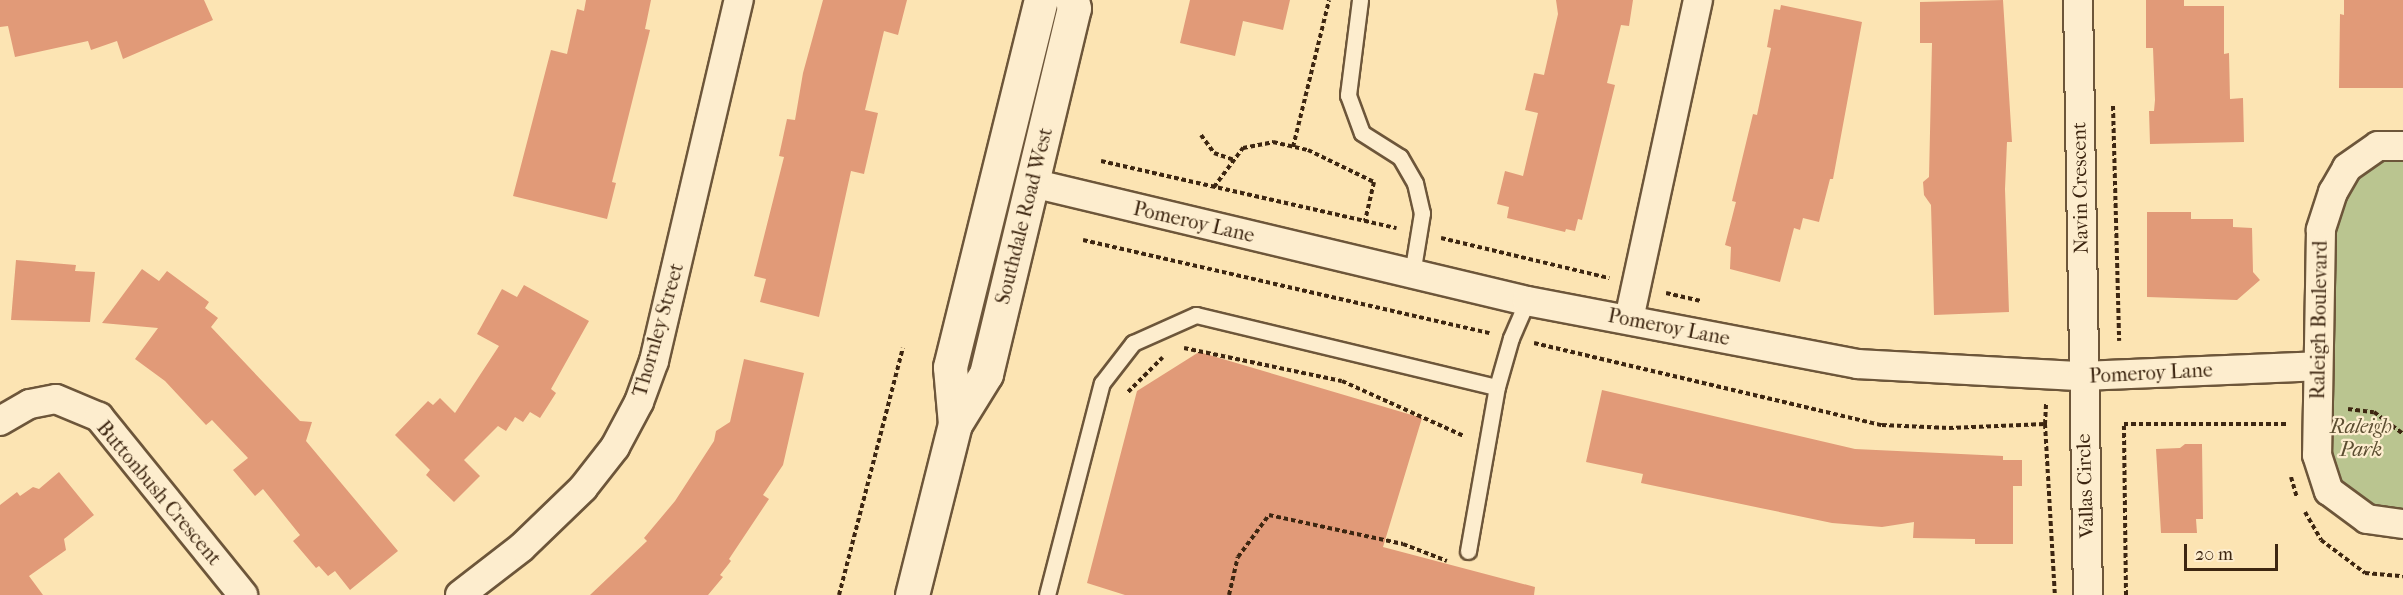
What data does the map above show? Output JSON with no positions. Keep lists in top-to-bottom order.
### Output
{
  "streets": {
    "main road": ["Southdale Road West"],
    "street": [
      "Navin Crescent",
      "Pomeroy Lane",
      "Raleigh Boulevard",
      "Thornley Street",
      "Vallas Circle",
      "Buttonbush Crescent"
    ]
  },
  "crossings": [
    ["Navin Crescent", "Pomeroy Lane"],
    ["Navin Crescent", "Vallas Circle"],
    ["Southdale Road West", "Pomeroy Lane"],
    ["Pomeroy Lane", "Raleigh Boulevard"],
    ["Pomeroy Lane", "Vallas Circle"]
  ],
  "parks": ["Raleigh Park"],
  "scale_bar": "20 m"
}
